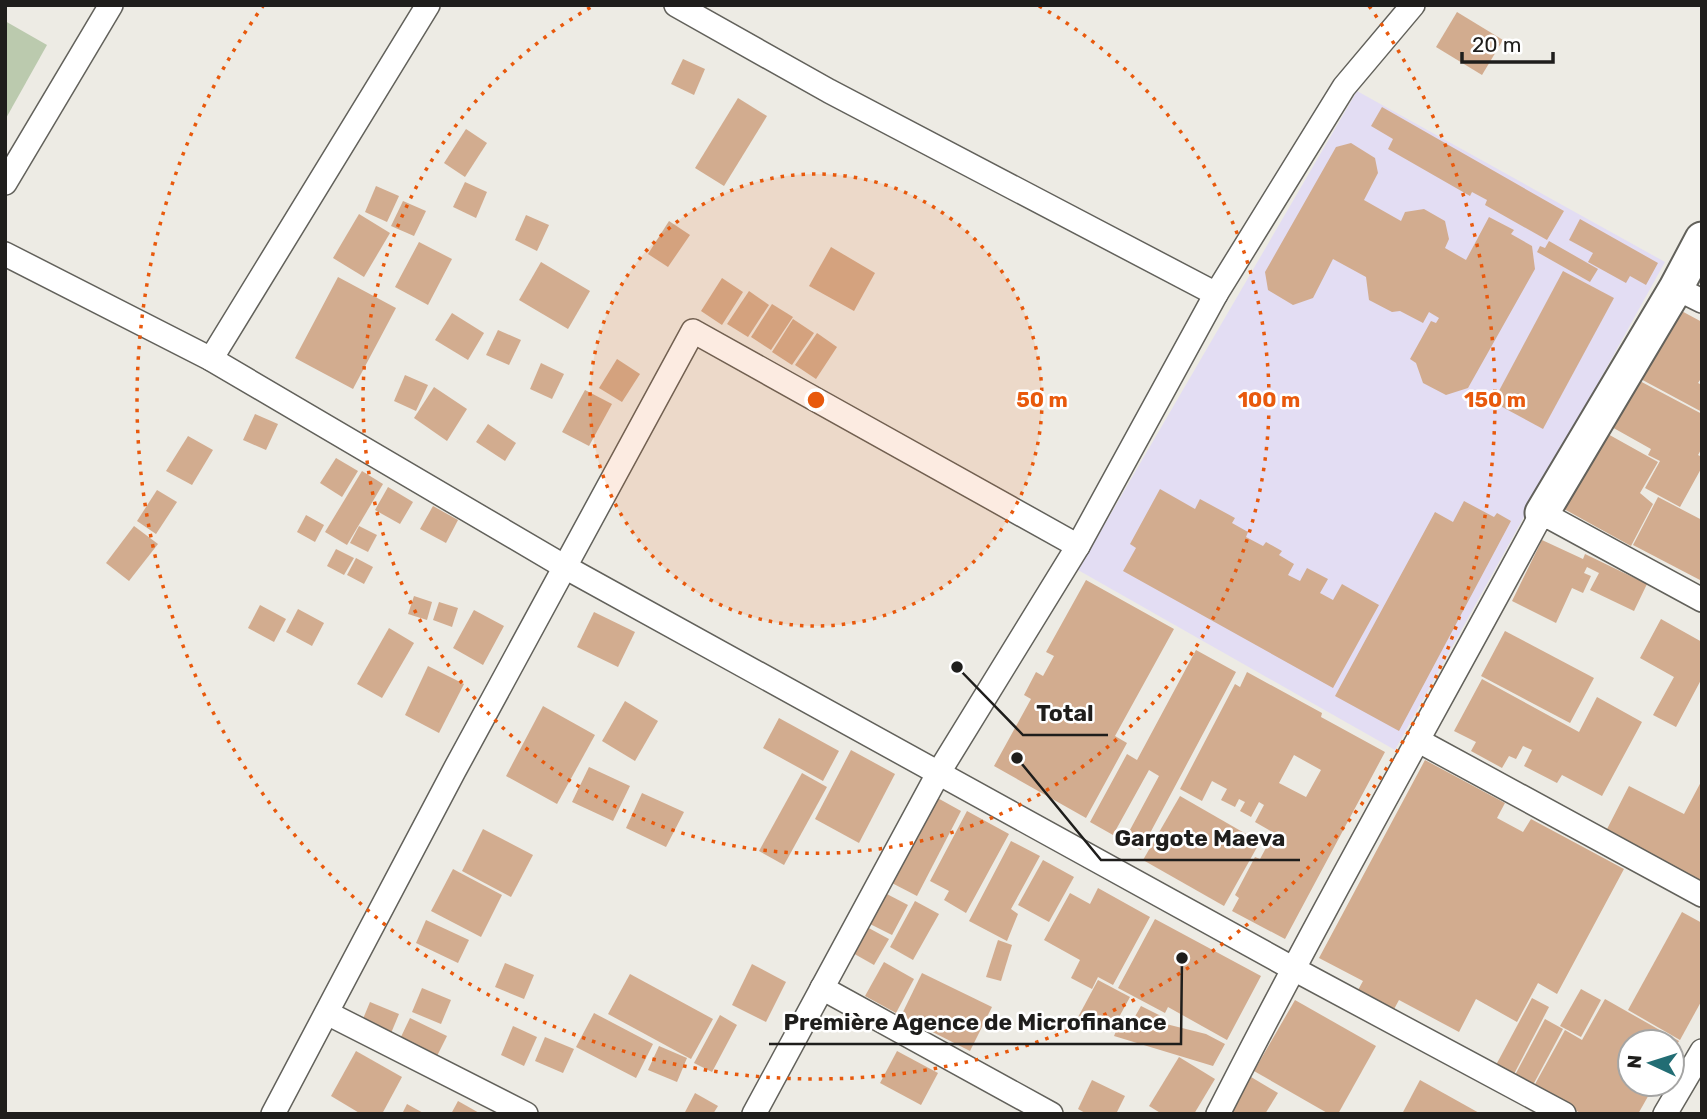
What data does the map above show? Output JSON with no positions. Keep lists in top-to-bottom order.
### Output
{
  "places": ["Total", "Gargote Maeva", "Première Agence de Microfinance"],
  "scale_bar": "20 m",
  "north": "left",
  "rings": ["50 m", "100 m", "150 m"]
}
